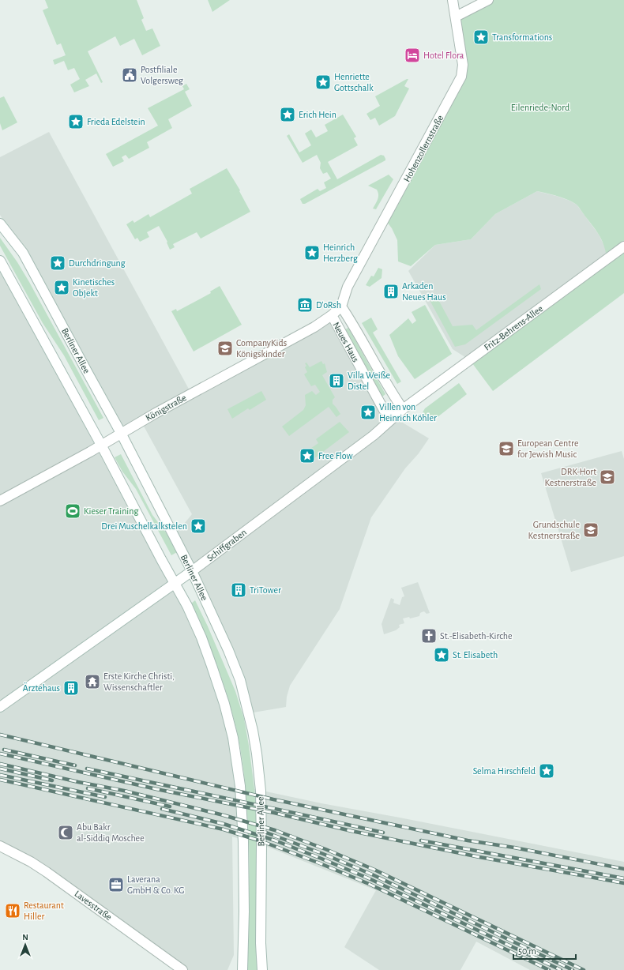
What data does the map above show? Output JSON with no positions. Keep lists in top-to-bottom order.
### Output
{
  "streets": {
    "main road": [
      "Hohenzollernstraße",
      "Fritz-Behrens-Allee",
      "Neues Haus",
      "Berliner Allee",
      "Königstraße",
      "Schiffgraben",
      "Lavesstraße"
    ]
  },
  "crossings": [
    ["Hohenzollernstraße", "Neues Haus"],
    ["Fritz-Behrens-Allee", "Neues Haus"],
    ["Fritz-Behrens-Allee", "Schiffgraben"],
    ["Neues Haus", "Königstraße"],
    ["Neues Haus", "Schiffgraben"],
    ["Berliner Allee", "Königstraße"],
    ["Berliner Allee", "Schiffgraben"]
  ],
  "parks": ["Eilenriede-Nord"],
  "places": {
    "place": [
      "Transformations",
      "Henriette Gottschalk",
      "Erich Hein",
      "Frieda Edelstein",
      "Heinrich Herzberg",
      "Durchdringung",
      "Kinetisches Objekt",
      "Villen von Heinrich Köhler",
      "Free Flow",
      "Drei Muschelkalkstelen",
      "St. Elisabeth",
      "Selma Hirschfeld"
    ],
    "hotel": ["Hotel Flora"],
    "public building": ["Postfiliale Volgersweg"],
    "building": [
      "Arkaden Neues Haus",
      "Villa Weiße Distel",
      "TriTower",
      "Ärztehaus"
    ],
    "museum": ["D'oRsh"],
    "school or university": [
      "CompanyKids Königskinder",
      "European Centre for Jewish Music",
      "DRK-Hort Kestnerstraße",
      "Grundschule Kestnerstraße"
    ],
    "sports": ["Kieser Training"],
    "church": ["St.-Elisabeth-Kirche"],
    "temple": ["Erste Kirche Christi, Wissenschaftler"],
    "mosque": ["Abu Bakr al-Siddiq Moschee"],
    "office": ["Laverana GmbH & Co. KG"],
    "restaurant": ["Restaurant Hiller"]
  },
  "scale_bar": "50 m",
  "north": "top"
}
